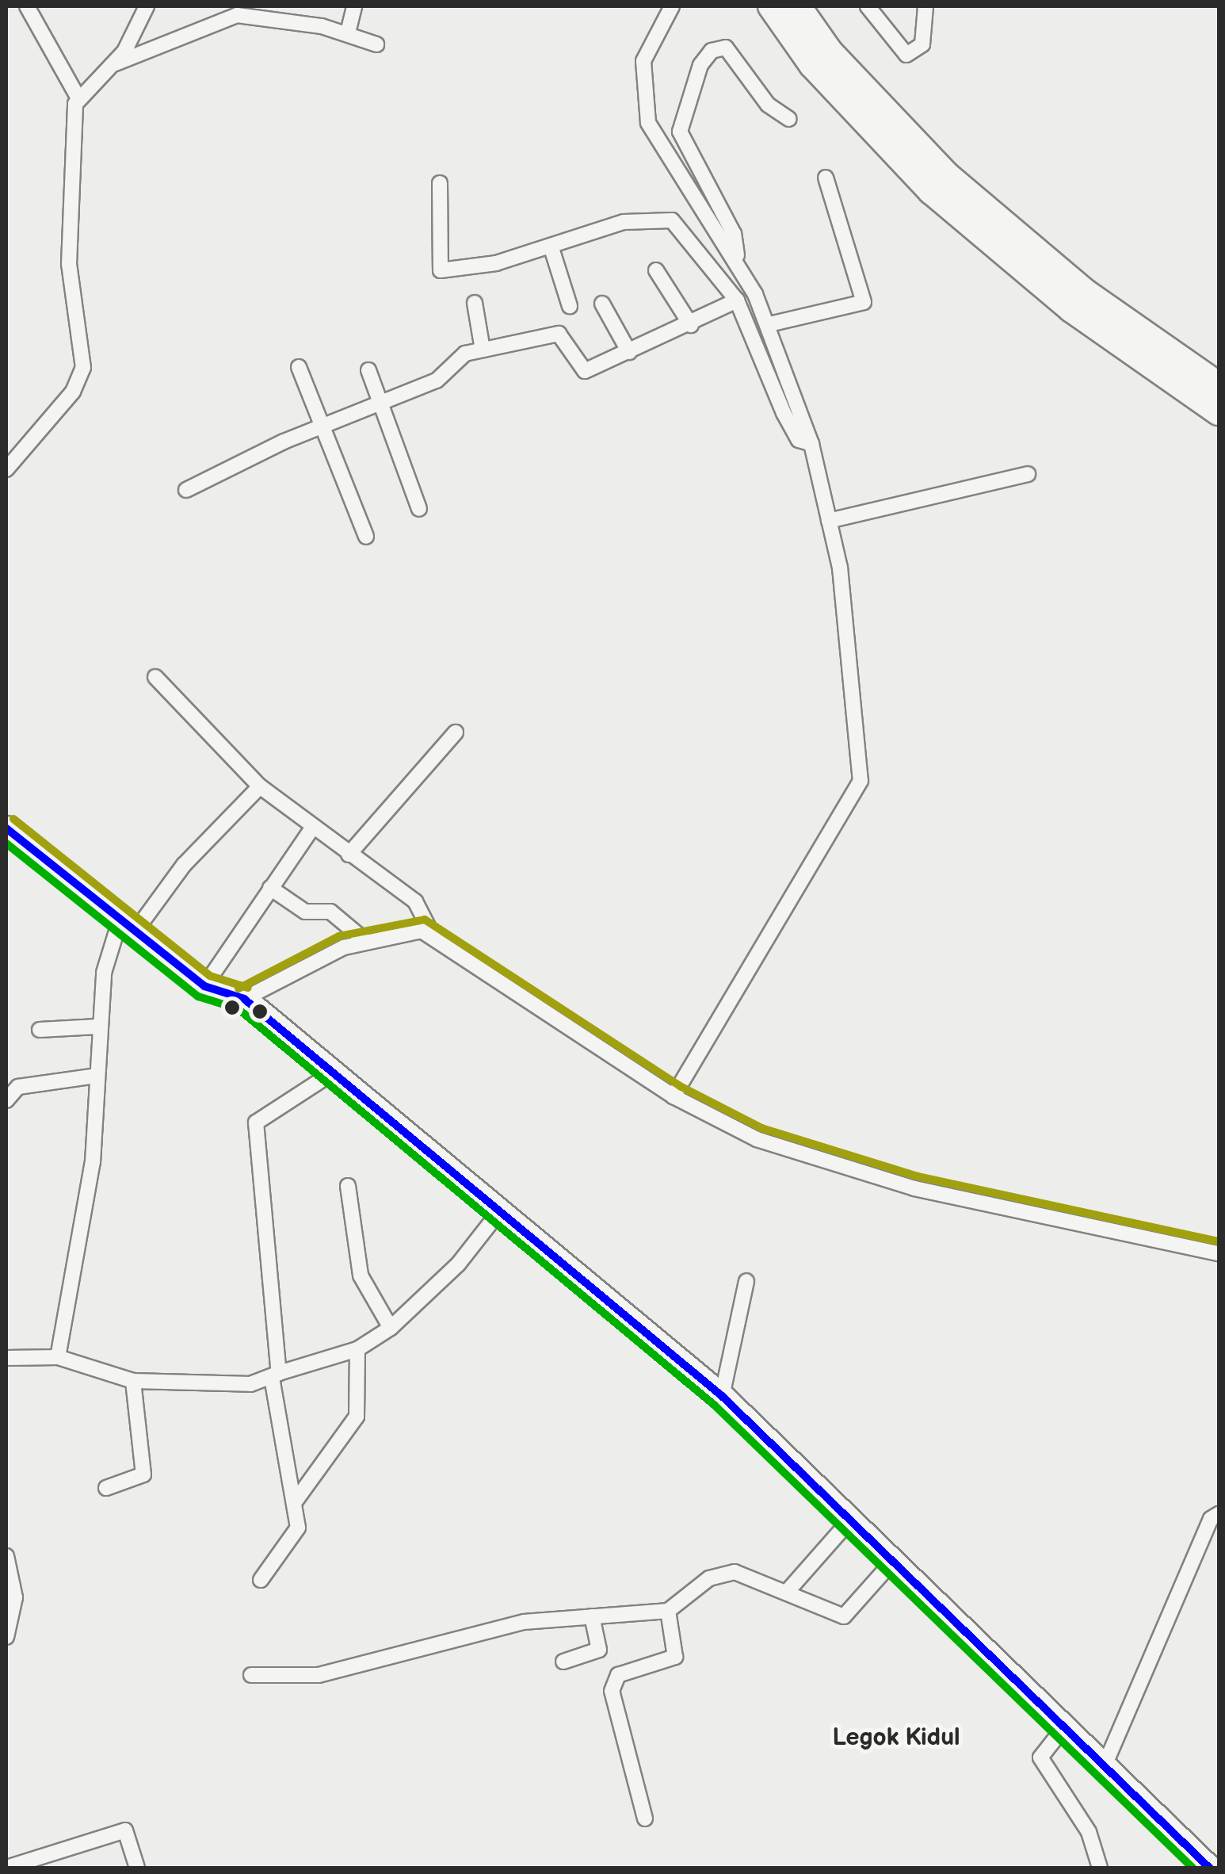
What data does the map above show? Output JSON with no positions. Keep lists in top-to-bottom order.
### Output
{
  "districts": ["Legok Kidul"]
}
